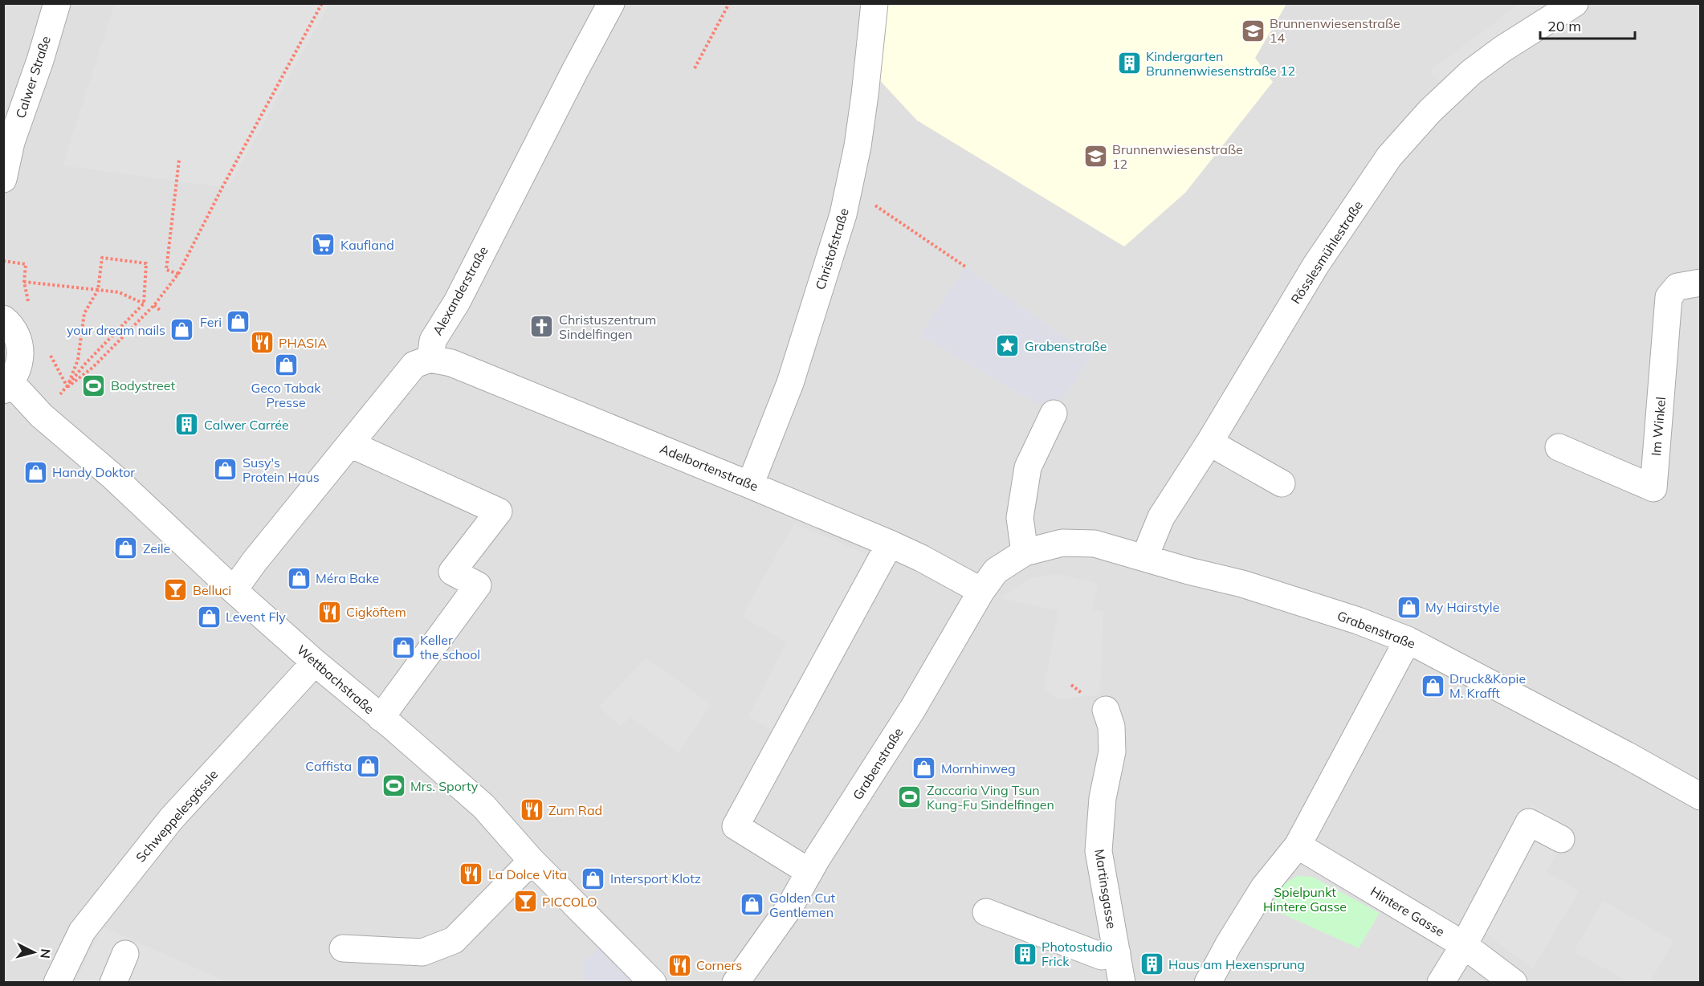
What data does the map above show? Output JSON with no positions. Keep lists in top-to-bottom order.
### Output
{
  "streets": {
    "street": [
      "Calwer Straße",
      "Christofstraße",
      "Rösslesmühlestraße",
      "Alexanderstraße",
      "Im Winkel",
      "Adelbortenstraße",
      "Grabenstraße",
      "Wettbachstraße",
      "Schweppelesgässle",
      "Martinsgasse",
      "Hintere Gasse"
    ]
  },
  "crossings": [
    ["Christofstraße", "Adelbortenstraße"],
    ["Rösslesmühlestraße", "Grabenstraße"],
    ["Alexanderstraße", "Adelbortenstraße"],
    ["Adelbortenstraße", "Grabenstraße"],
    ["Wettbachstraße", "Schweppelesgässle"]
  ],
  "parks": ["Spielpunkt Hintere Gasse"],
  "places": {
    "school or university": ["Brunnenwiesenstraße 14", "Brunnenwiesenstraße 12"],
    "building": [
      "Kindergarten Brunnenwiesenstraße 12",
      "Calwer Carrée",
      "Photostudio Frick",
      "Haus am Hexensprung"
    ],
    "supermarket": ["Kaufland"],
    "shop": [
      "Feri",
      "your dream nails",
      "Geco Tabak Presse",
      "Susy's Protein Haus",
      "Handy Doktor",
      "Zeile",
      "Méra Bake",
      "My Hairstyle",
      "Levent Fly",
      "Keller the school",
      "Druck&Kopie M. Krafft",
      "Caffista",
      "Mornhinweg",
      "Intersport Klotz",
      "Golden Cut Gentlemen"
    ],
    "church": ["Christuszentrum Sindelfingen"],
    "restaurant": [
      "PHASIA",
      "Cigköftem",
      "Zum Rad",
      "La Dolce Vita",
      "Corners"
    ],
    "place": ["Grabenstraße"],
    "sports": ["Bodystreet", "Mrs. Sporty", "Zaccaria Ving Tsun Kung-Fu Sindelfingen"],
    "bar": ["Belluci", "PICCOLO"]
  },
  "scale_bar": "20 m",
  "north": "right"
}
